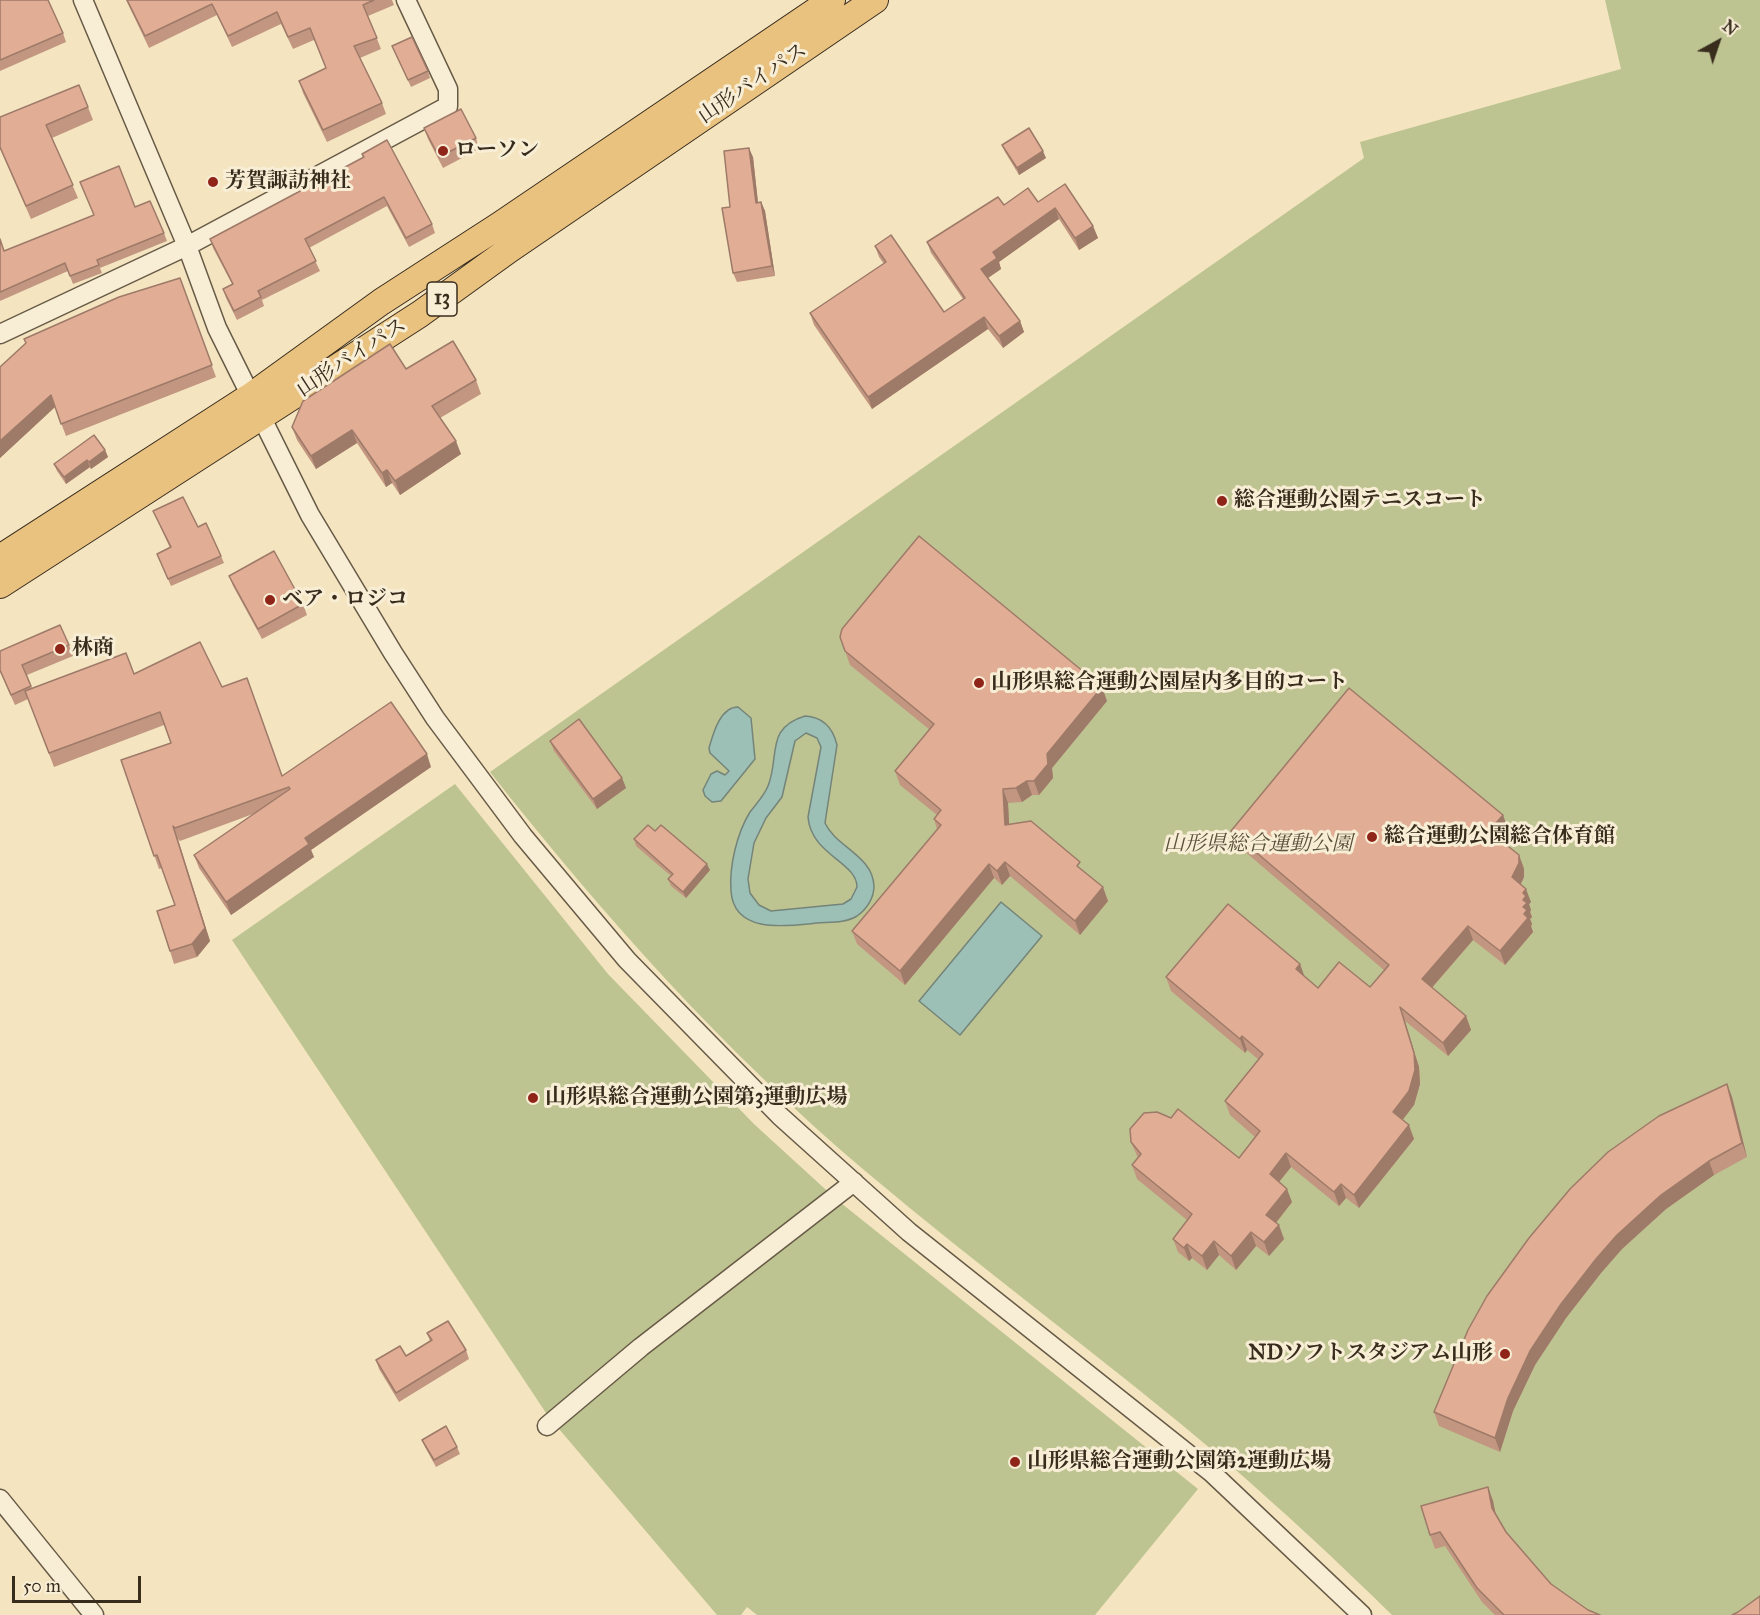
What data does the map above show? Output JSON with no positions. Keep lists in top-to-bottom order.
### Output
{
  "streets": {
    "highway": ["山形バイパス", "13"]
  },
  "parks": ["山形県総合運動公園"],
  "places": [
    "ローソン",
    "芳賀諏訪神社",
    "総合運動公園テニスコート",
    "ベア・ロジコ",
    "林商",
    "山形県総合運動公園屋内多目的コート",
    "総合運動公園総合体育館",
    "山形県総合運動公園第3運動広場",
    "NDソフトスタジアム山形",
    "山形県総合運動公園第2運動広場"
  ],
  "scale_bar": "50 m",
  "north": "top right"
}
